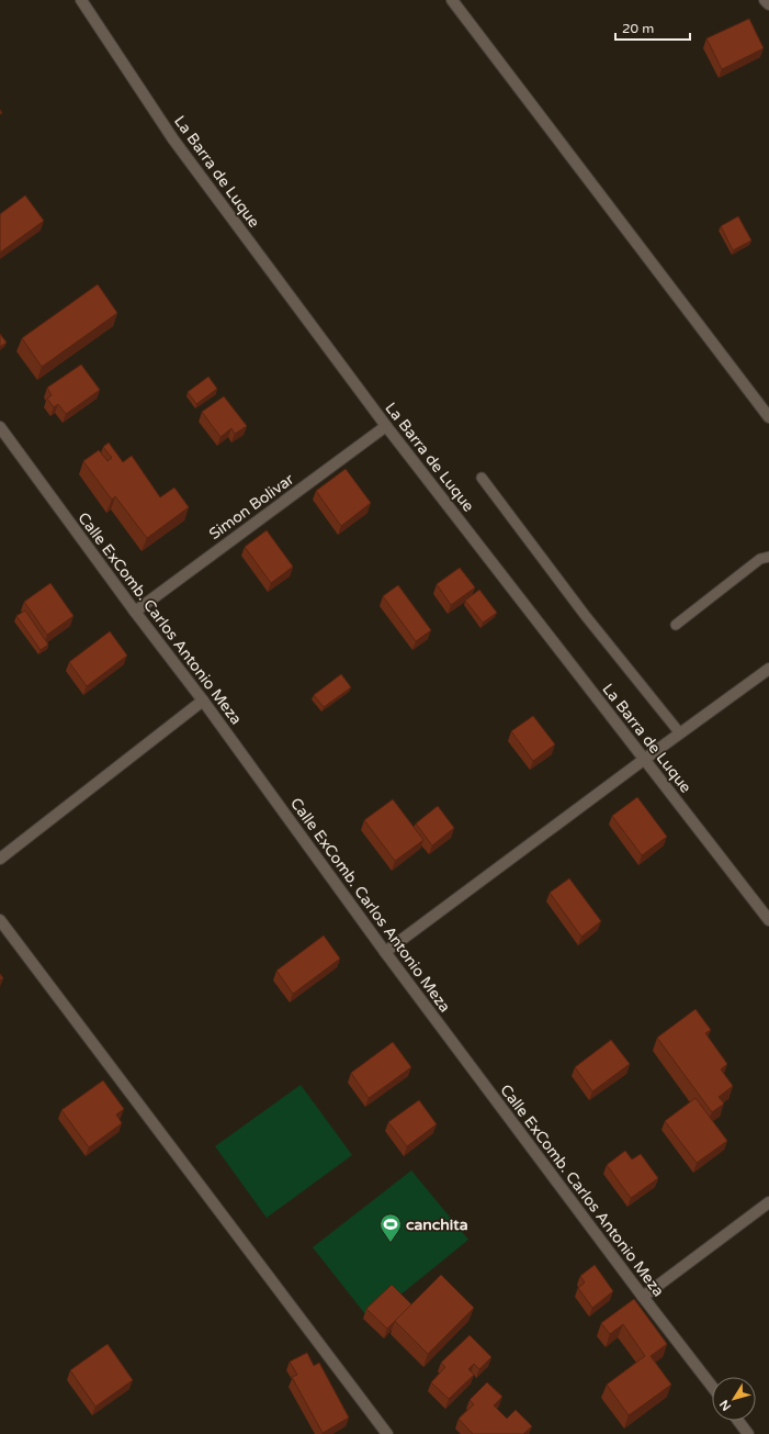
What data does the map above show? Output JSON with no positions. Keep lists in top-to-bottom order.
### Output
{
  "streets": {
    "street": ["La Barra de Luque", "Simon Bolivar", "Calle ExComb. Carlos Antonio Meza"]
  },
  "crossings": [
    ["La Barra de Luque", "Simon Bolivar"],
    ["Simon Bolivar", "Calle ExComb. Carlos Antonio Meza"]
  ],
  "places": {
    "sports": ["canchita"]
  },
  "scale_bar": "20 m",
  "north": "bottom left"
}
